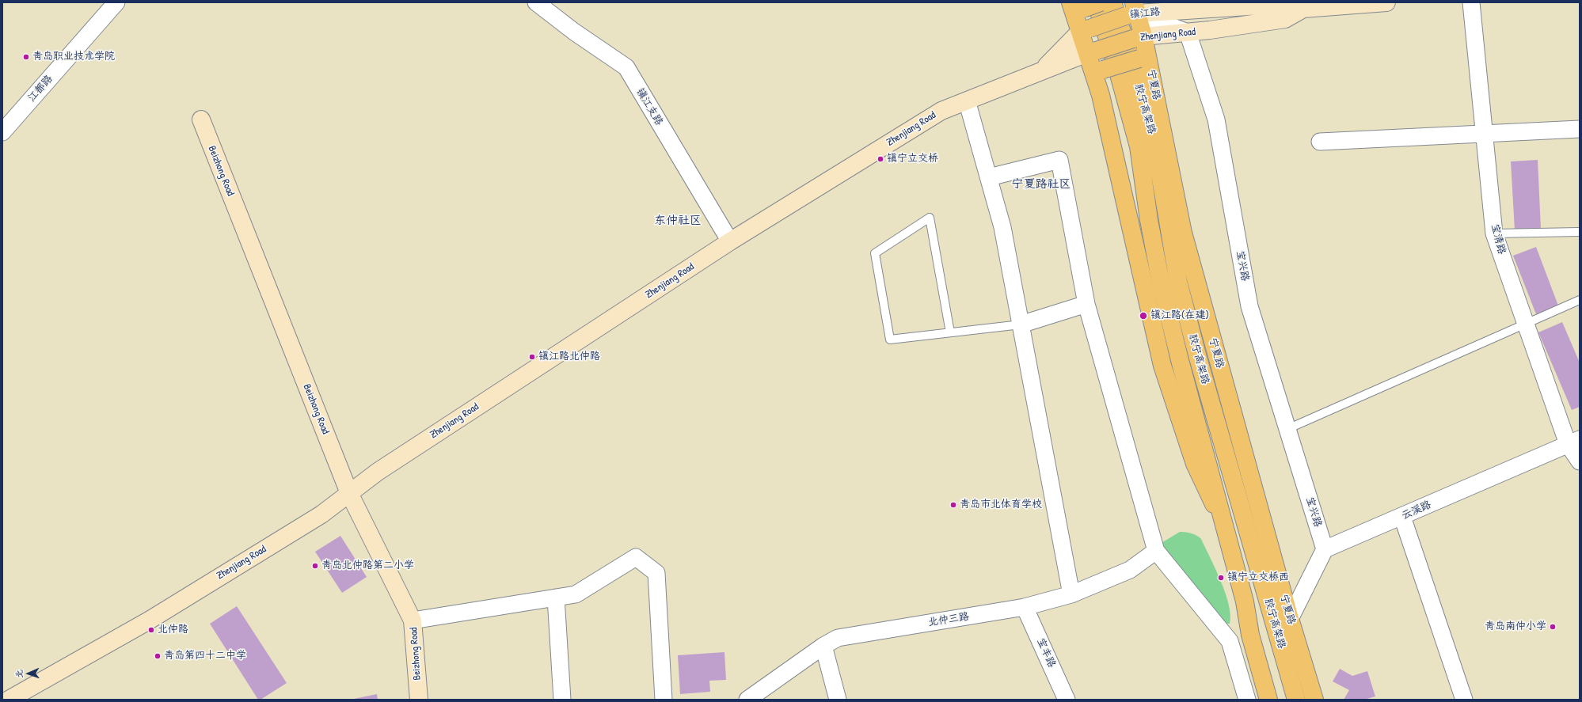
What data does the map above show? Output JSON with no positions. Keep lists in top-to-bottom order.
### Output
{
  "streets": {
    "main road": [
      "镇江路",
      "Zhenjiang Road",
      "宁夏路",
      "胶宁高架路"
    ],
    "street": [
      "江都路",
      "镇江支路",
      "Beizhong Road",
      "宝清路",
      "宝兴路",
      "云溪路",
      "北仲三路",
      "宝丰路"
    ]
  },
  "crossings": [
    ["镇江路", "Zhenjiang Road"],
    ["镇江路", "宁夏路"],
    ["Zhenjiang Road", "宁夏路"],
    ["Zhenjiang Road", "镇江支路"],
    ["Zhenjiang Road", "Beizhong Road"],
    ["Zhenjiang Road", "宝兴路"],
    ["宝清路", "云溪路"],
    ["宝兴路", "云溪路"],
    ["北仲三路", "宝丰路"]
  ],
  "districts": ["宁夏路社区", "东仲社区"],
  "places": [
    "青岛职业技术学院",
    "镇宁立交桥",
    "镇江路(在建)",
    "镇江路北仲路",
    "青岛市北体育学校",
    "青岛北仲路第二小学",
    "镇宁立交桥西",
    "青岛南仲小学",
    "北仲路",
    "青岛第四十二中学"
  ],
  "north": "left"
}
